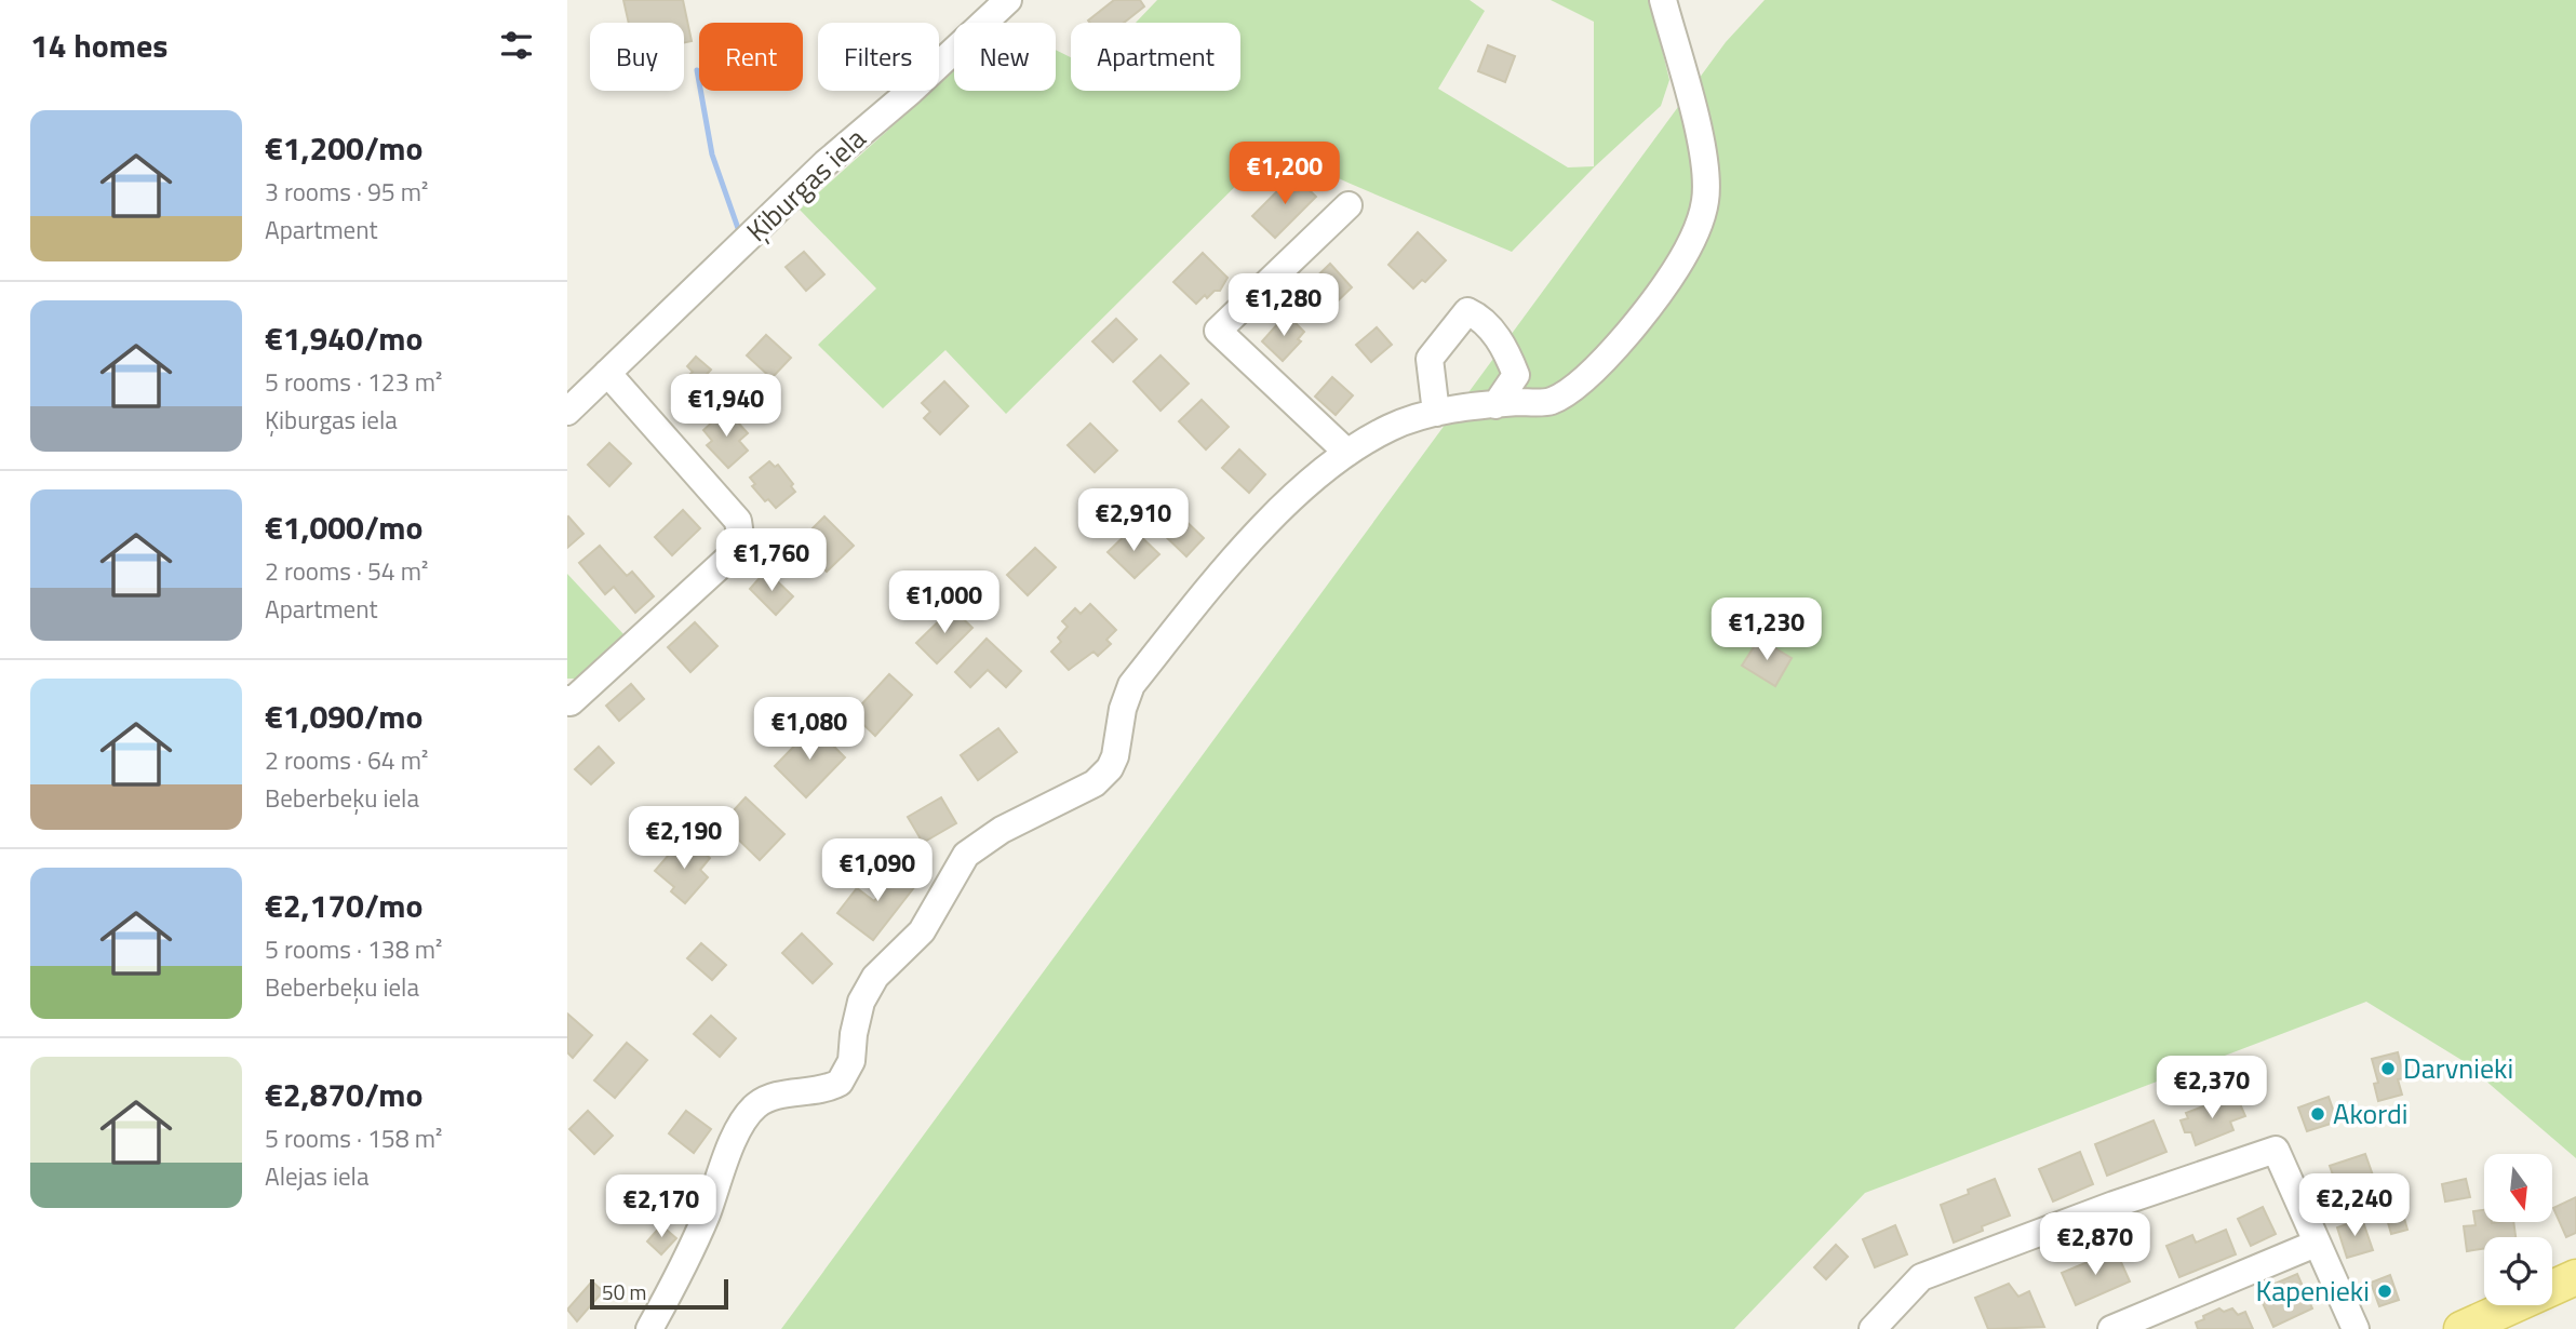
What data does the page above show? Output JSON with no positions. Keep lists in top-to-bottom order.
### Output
{
  "streets": {
    "street": ["Ķiburgas iela"]
  },
  "places": ["Darvnieki", "Akordi", "Kapenieki"],
  "scale_bar": "50 m",
  "north": "bottom",
  "page": {
    "heading": "14 homes",
    "chip": [
      "Buy",
      "Rent",
      "Filters",
      "New",
      "Apartment"
    ],
    "list": [
      {
        "name": "€1,200/mo",
        "note": "3 rooms · 95 m² · Apartment"
      },
      {
        "name": "€1,940/mo",
        "note": "5 rooms · 123 m² · Ķiburgas iela"
      },
      {
        "name": "€1,000/mo",
        "note": "2 rooms · 54 m² · Apartment"
      },
      {
        "name": "€1,090/mo",
        "note": "2 rooms · 64 m² · Beberbeķu iela"
      },
      {
        "name": "€2,170/mo",
        "note": "5 rooms · 138 m² · Beberbeķu iela"
      },
      {
        "name": "€2,870/mo",
        "note": "5 rooms · 158 m² · Alejas iela"
      }
    ],
    "price": [
      "€1,200",
      "€1,280",
      "€1,940",
      "€2,910",
      "€1,760",
      "€1,000",
      "€1,230",
      "€1,080",
      "€2,190",
      "€1,090",
      "€2,370",
      "€2,240",
      "€2,170",
      "€2,870"
    ],
    "scale": "50 m"
  }
}
